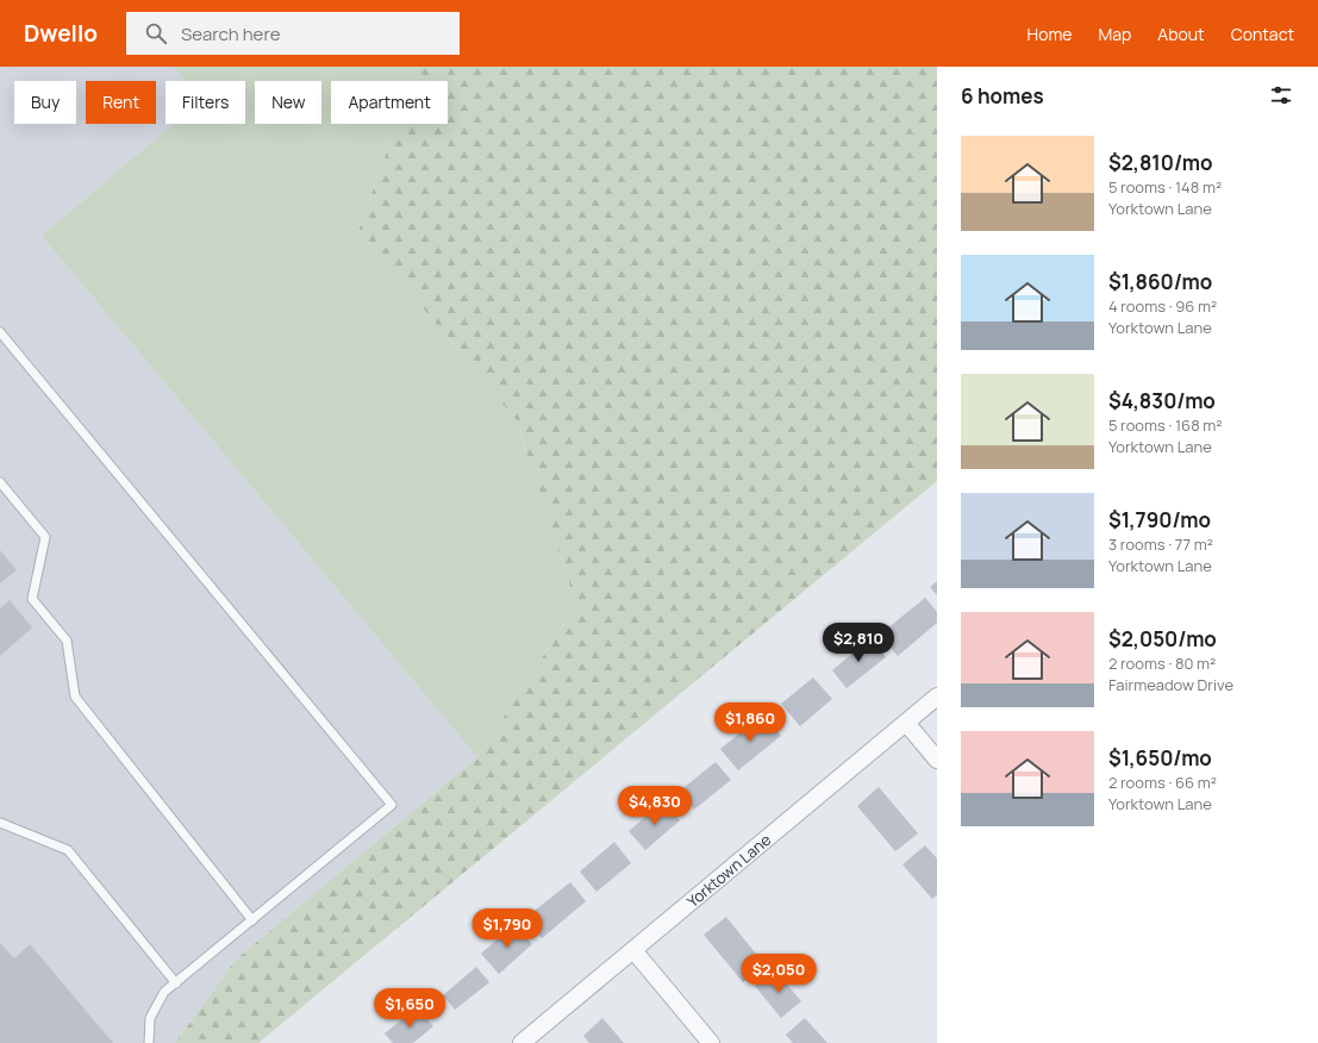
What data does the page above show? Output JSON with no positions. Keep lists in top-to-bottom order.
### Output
{
  "streets": {
    "street": ["Yorktown Lane"]
  },
  "page": {
    "header": "Dwello",
    "search": "Search here",
    "nav": [
      "Home",
      "Map",
      "About",
      "Contact"
    ],
    "heading": "6 homes",
    "chip": [
      "Buy",
      "Rent",
      "Filters",
      "New",
      "Apartment"
    ],
    "list": [
      {
        "name": "$2,810/mo",
        "note": "5 rooms · 148 m² · Yorktown Lane"
      },
      {
        "name": "$1,860/mo",
        "note": "4 rooms · 96 m² · Yorktown Lane"
      },
      {
        "name": "$4,830/mo",
        "note": "5 rooms · 168 m² · Yorktown Lane"
      },
      {
        "name": "$1,790/mo",
        "note": "3 rooms · 77 m² · Yorktown Lane"
      },
      {
        "name": "$2,050/mo",
        "note": "2 rooms · 80 m² · Fairmeadow Drive"
      },
      {
        "name": "$1,650/mo",
        "note": "2 rooms · 66 m² · Yorktown Lane"
      }
    ],
    "price": [
      "$2,810",
      "$1,860",
      "$4,830",
      "$1,790",
      "$2,050",
      "$1,650"
    ]
  }
}
